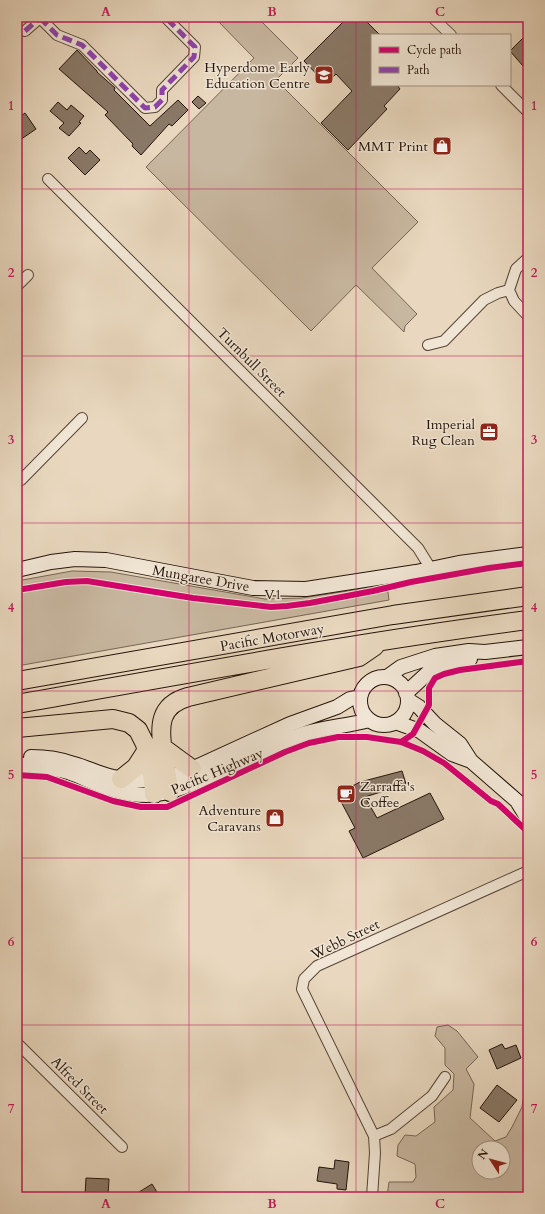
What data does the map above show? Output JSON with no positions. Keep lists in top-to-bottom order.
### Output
{
  "streets": {
    "highway": ["Pacific Motorway"],
    "street": [
      "Turnbull Street",
      "Mungaree Drive",
      "Pacific Highway",
      "Webb Street",
      "Alfred Street"
    ],
    "cycle path": ["V1"]
  },
  "crossings": [
    ["Turnbull Street", "Mungaree Drive"]
  ],
  "places": {
    "school or university": ["Hyperdome Early Education Centre"],
    "shop": ["MMT Print", "Adventure Caravans"],
    "office": ["Imperial Rug Clean"],
    "cafe": ["Zarraffa's Coffee"]
  },
  "legend": ["Cycle path", "Path"],
  "north": "top left",
  "grid": {
    "columns": ["A", "B", "C"],
    "rows": [
      "1",
      "2",
      "3",
      "4",
      "5",
      "6",
      "7"
    ]
  }
}
